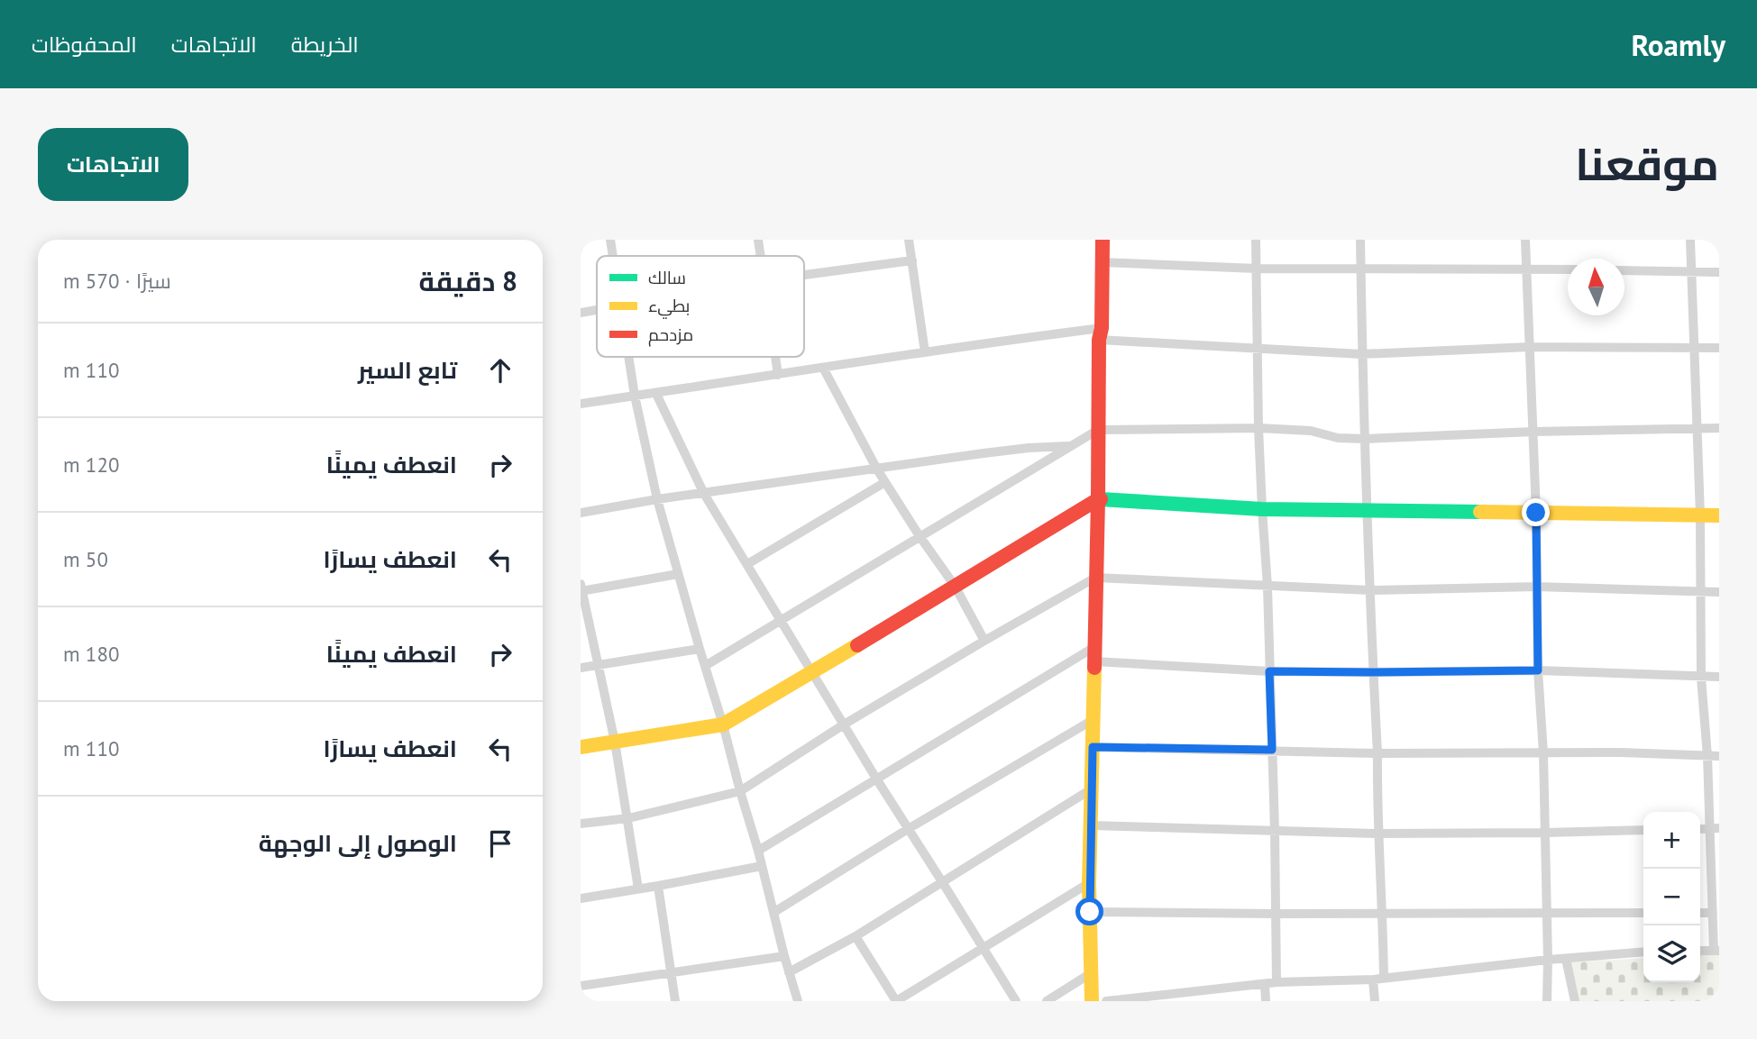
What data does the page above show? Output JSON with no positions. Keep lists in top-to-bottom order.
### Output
{
  "legend": ["سالك", "بطيء", "مزدحم"],
  "north": "top",
  "page": {
    "header": "Roamly",
    "nav": ["الخريطة", "الاتجاهات", "المحفوظات"],
    "title": "موقعنا",
    "buttons": "الاتجاهات",
    "heading": ["8 دقيقة", "سيرًا · 570 m"],
    "list": [
      ["تابع السير", "110 m"],
      ["انعطف يمينًا", "120 m"],
      ["انعطف يسارًا", "50 m"],
      ["انعطف يمينًا", "180 m"],
      ["انعطف يسارًا", "110 m"],
      "الوصول إلى الوجهة"
    ],
    "map_buttons": ["+", "−"]
  }
}
